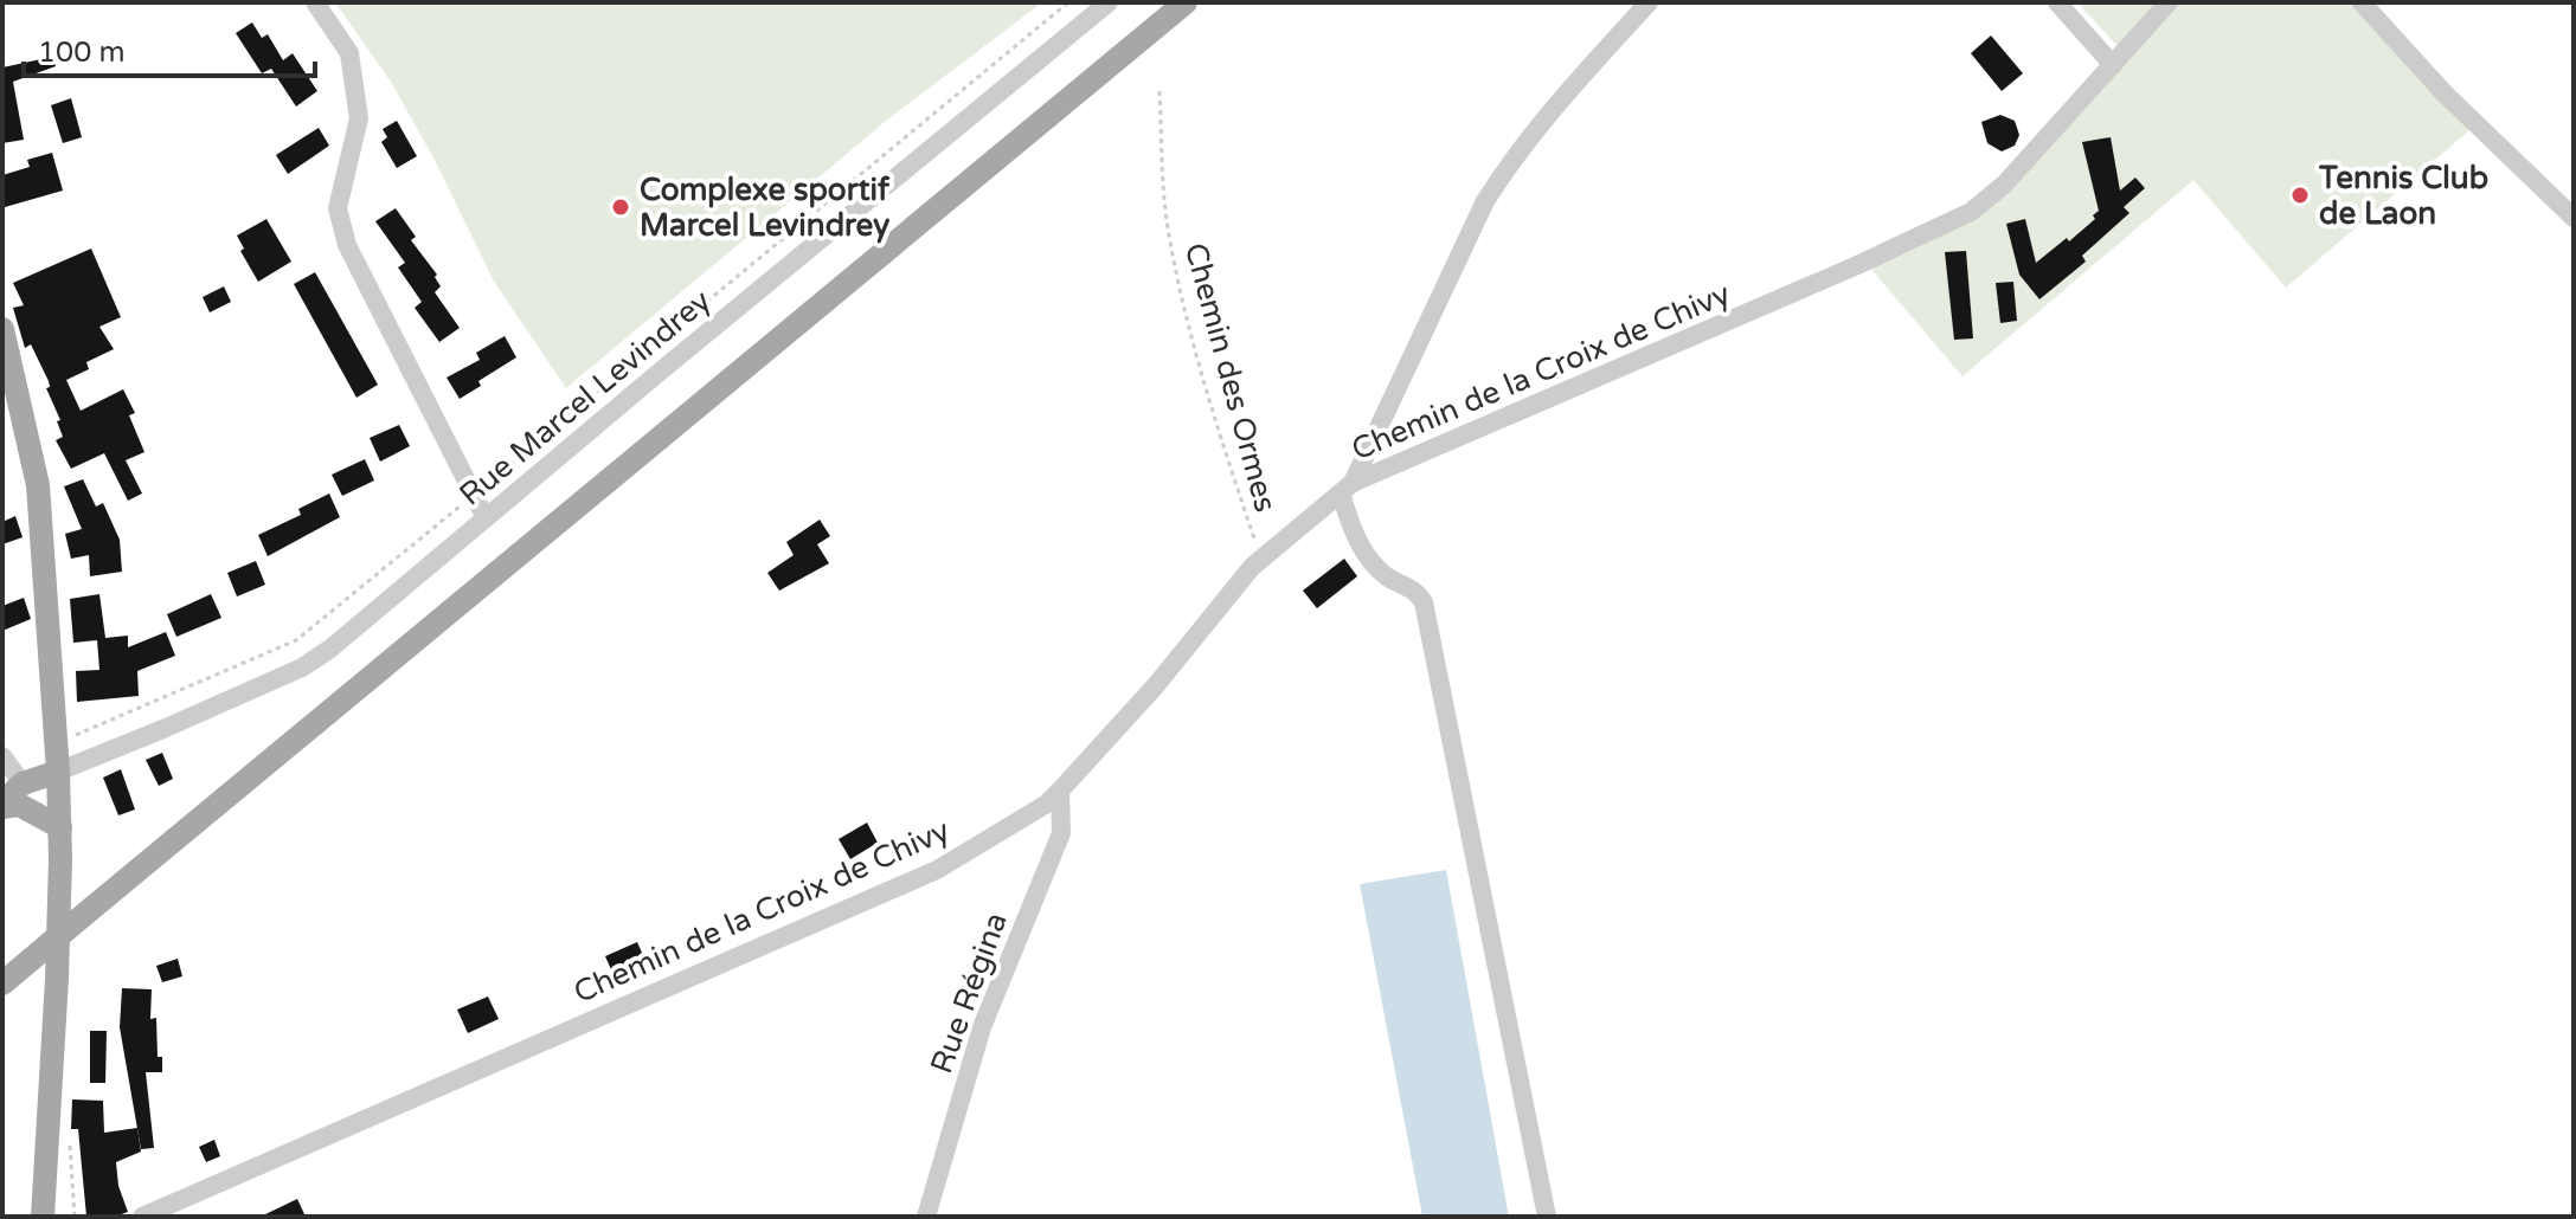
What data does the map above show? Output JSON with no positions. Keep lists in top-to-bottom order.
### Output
{
  "streets": {
    "street": ["Chemin de la Croix de Chivy", "Rue Marcel Levindrey", "Rue Régina"],
    "path": ["Chemin des Ormes"]
  },
  "crossings": [
    ["Chemin de la Croix de Chivy", "Chemin des Ormes"],
    ["Chemin de la Croix de Chivy", "Rue Régina"]
  ],
  "places": ["Tennis Club de Laon", "Complexe sportif Marcel Levindrey"],
  "scale_bar": "100 m"
}
